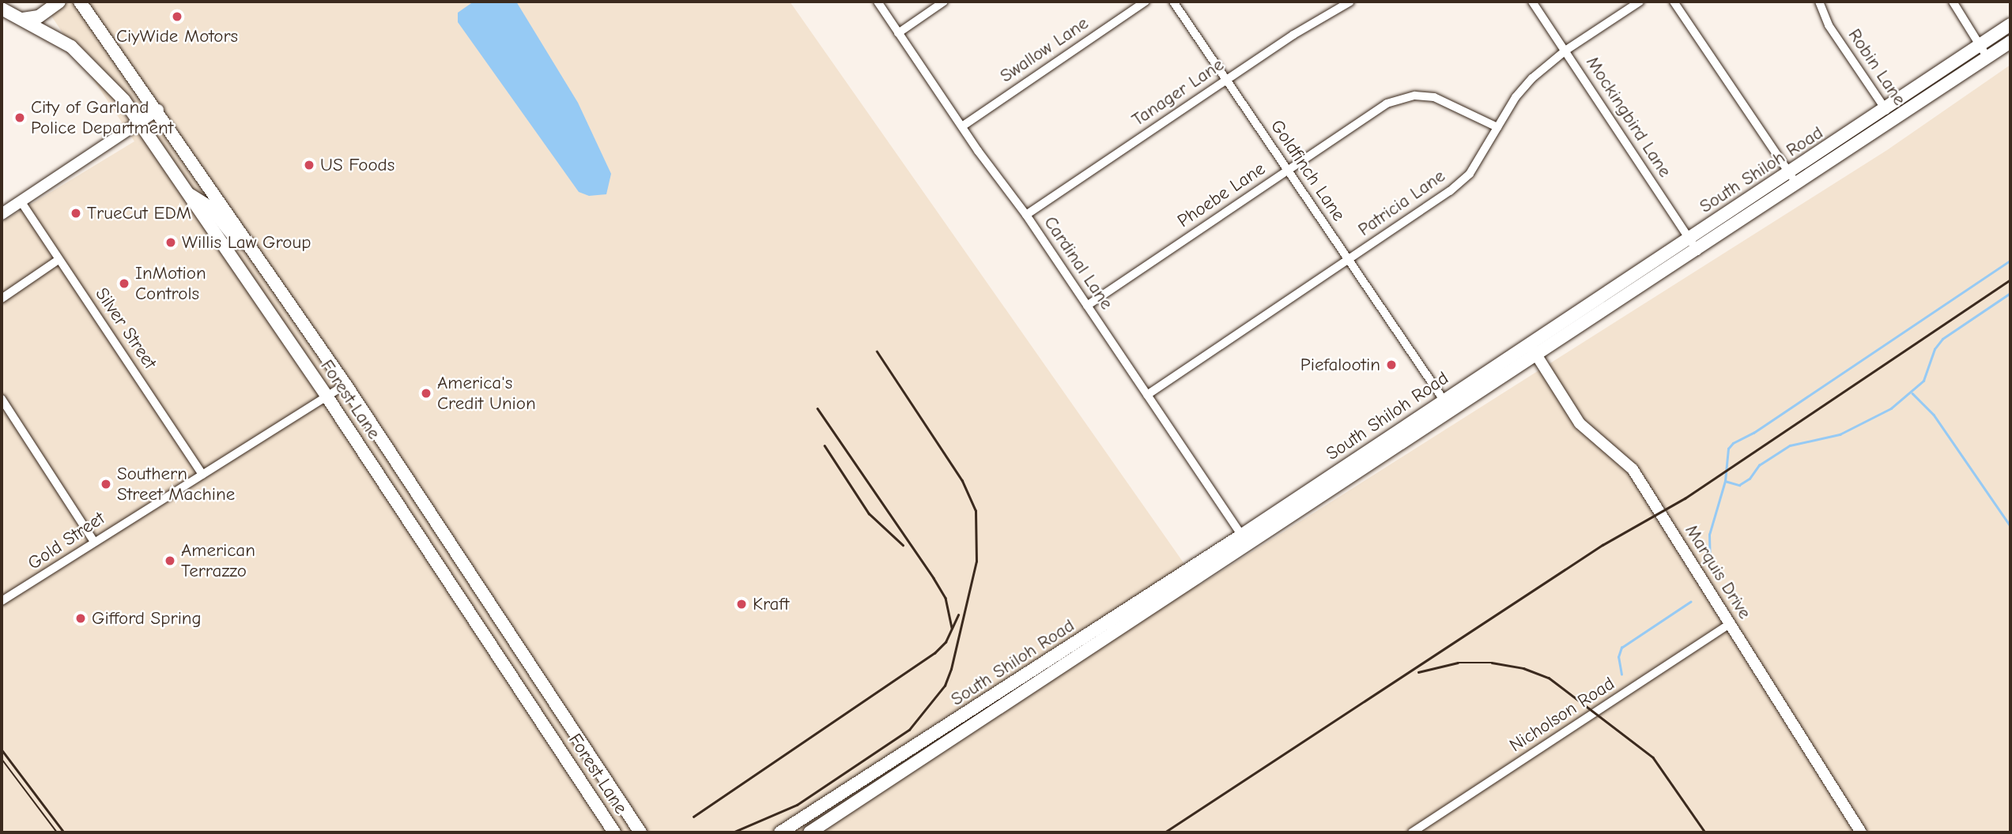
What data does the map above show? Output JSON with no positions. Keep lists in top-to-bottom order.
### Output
{
  "streets": {
    "main road": ["South Shiloh Road", "Forest Lane"],
    "street": [
      "Swallow Lane",
      "Robin Lane",
      "Tanager Lane",
      "Mockingbird Lane",
      "Goldfinch Lane",
      "Phoebe Lane",
      "Patricia Lane",
      "Cardinal Lane",
      "Silver Street",
      "Gold Street",
      "Marquis Drive",
      "Nicholson Road"
    ]
  },
  "crossings": [
    ["Swallow Lane", "Cardinal Lane"],
    ["Robin Lane", "South Shiloh Road"],
    ["Tanager Lane", "Goldfinch Lane"],
    ["Tanager Lane", "Cardinal Lane"],
    ["Mockingbird Lane", "South Shiloh Road"],
    ["Mockingbird Lane", "Patricia Lane"],
    ["South Shiloh Road", "Goldfinch Lane"],
    ["South Shiloh Road", "Cardinal Lane"],
    ["South Shiloh Road", "Marquis Drive"],
    ["Goldfinch Lane", "Phoebe Lane"],
    ["Goldfinch Lane", "Patricia Lane"],
    ["Phoebe Lane", "Patricia Lane"],
    ["Phoebe Lane", "Cardinal Lane"],
    ["Patricia Lane", "Cardinal Lane"],
    ["Silver Street", "Gold Street"],
    ["Forest Lane", "Gold Street"],
    ["Marquis Drive", "Nicholson Road"]
  ],
  "places": [
    "CiyWide Motors",
    "City of Garland Police Department",
    "US Foods",
    "TrueCut EDM",
    "Willis Law Group",
    "InMotion Controls",
    "Piefalootin",
    "America's Credit Union",
    "Southern Street Machine",
    "American Terrazzo",
    "Kraft",
    "Gifford Spring"
  ]
}
